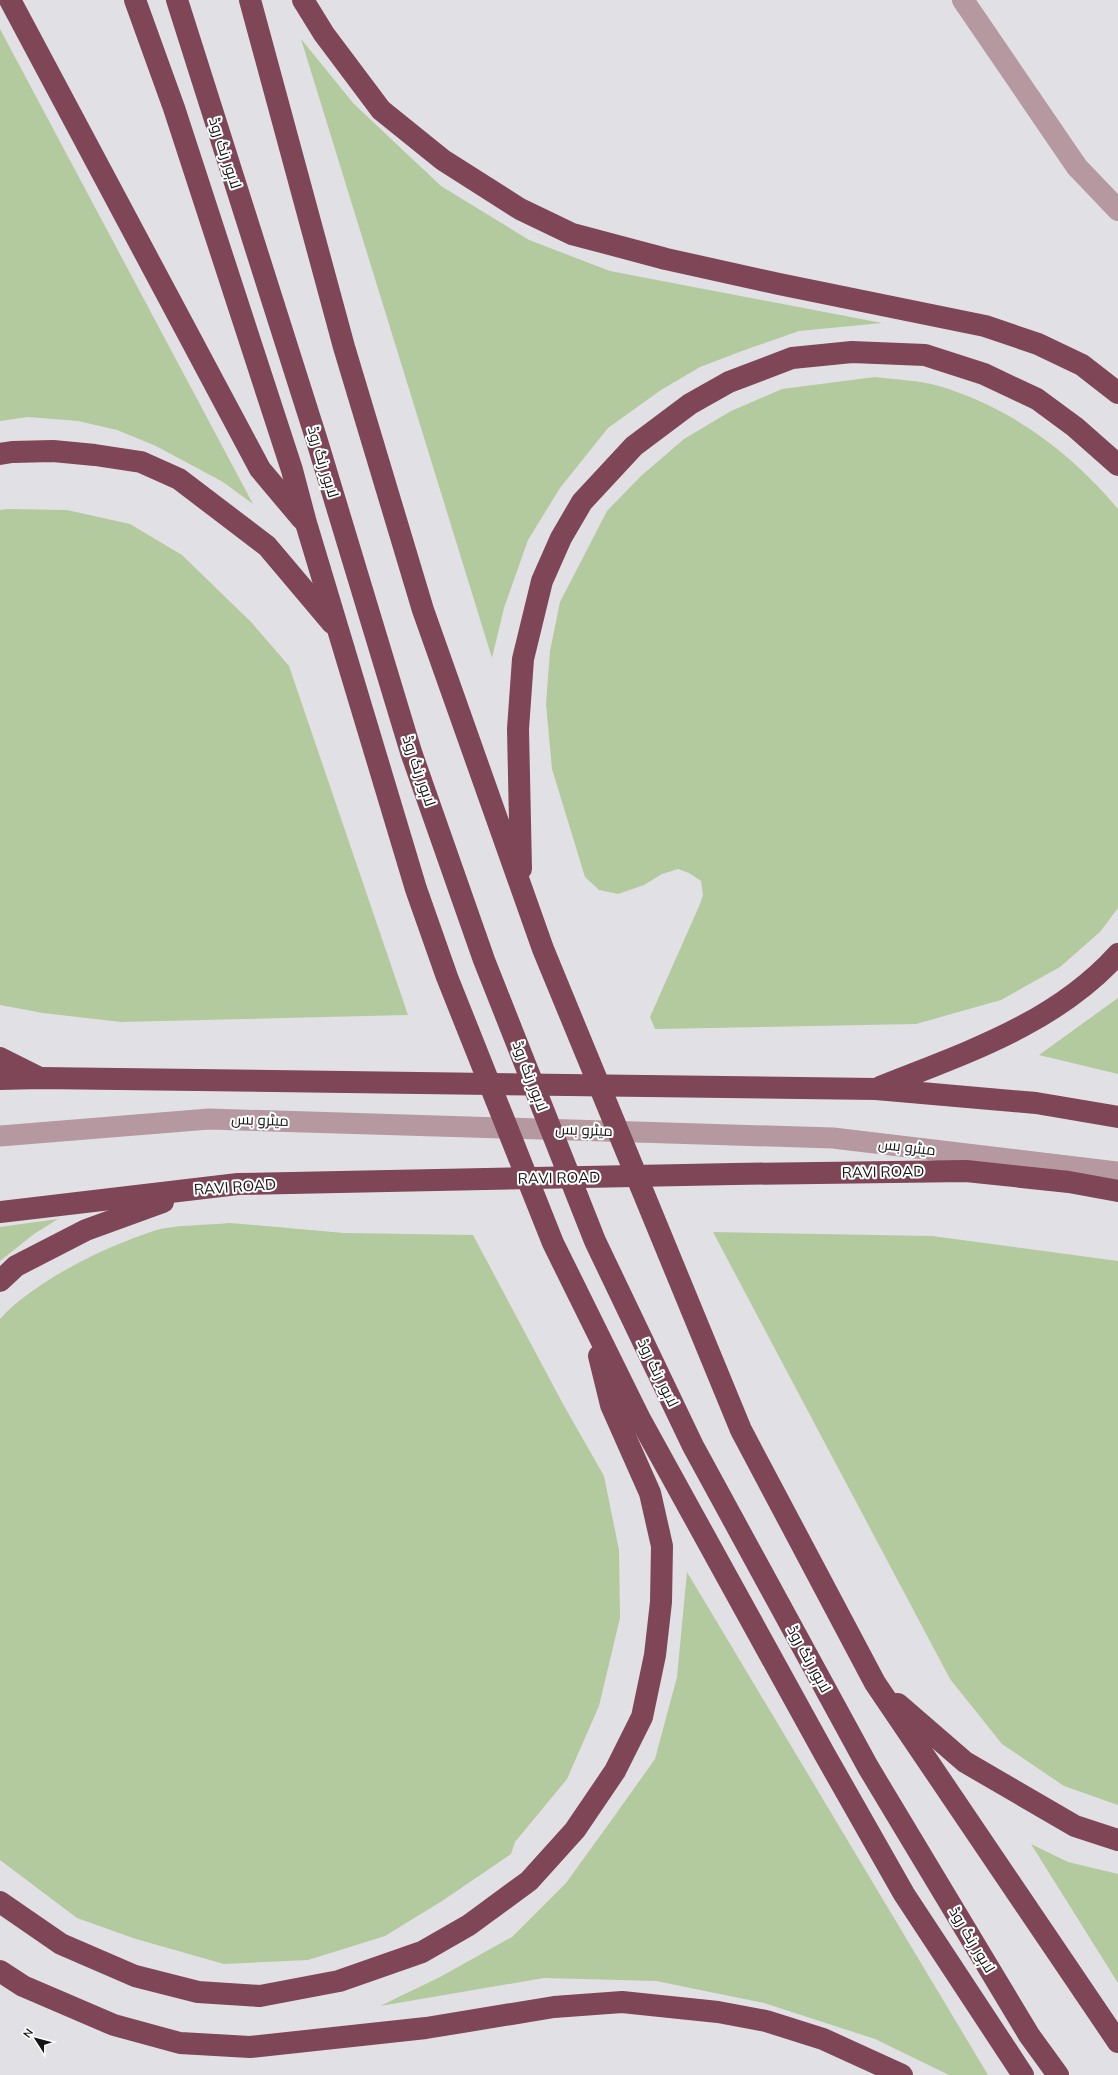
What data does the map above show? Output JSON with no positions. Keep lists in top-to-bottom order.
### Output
{
  "streets": {
    "highway": ["لاہور رنگ روڈ", "RAVI ROAD"],
    "lane": ["میٹرو بس"]
  },
  "north": "top left"
}
